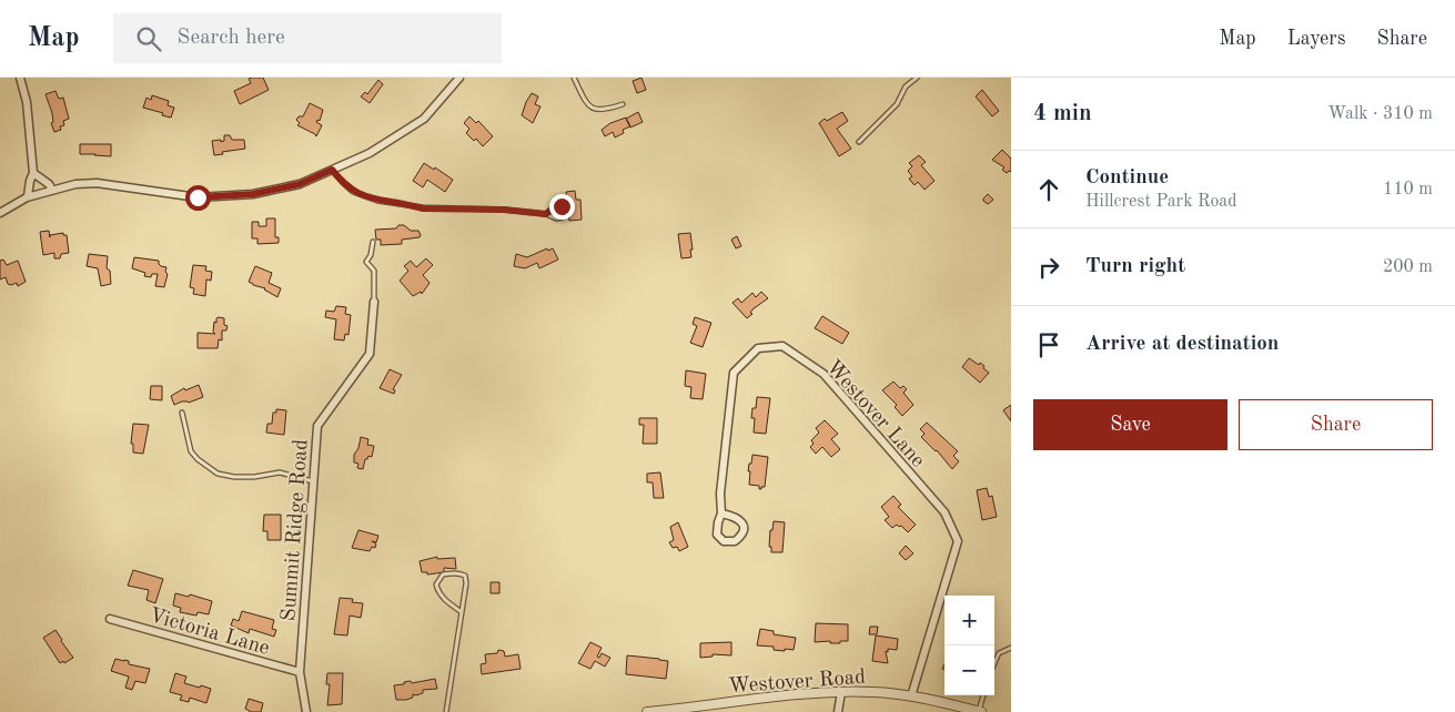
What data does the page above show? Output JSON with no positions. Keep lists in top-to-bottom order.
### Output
{
  "streets": {
    "street": [
      "Westover Lane",
      "Summit Ridge Road",
      "Victoria Lane",
      "Westover Road"
    ]
  },
  "crossings": [
    ["Westover Lane", "Westover Road"],
    ["Summit Ridge Road", "Victoria Lane"]
  ],
  "page": {
    "header": "Map",
    "search": "Search here",
    "nav": ["Map", "Layers", "Share"],
    "heading": ["4 min", "Walk · 310 m"],
    "list": [
      ["Continue", "Hillcrest Park Road", "110 m"],
      ["Turn right", "200 m"],
      "Arrive at destination"
    ],
    "buttons": ["Save", "Share"],
    "map_buttons": ["+", "−"]
  }
}
